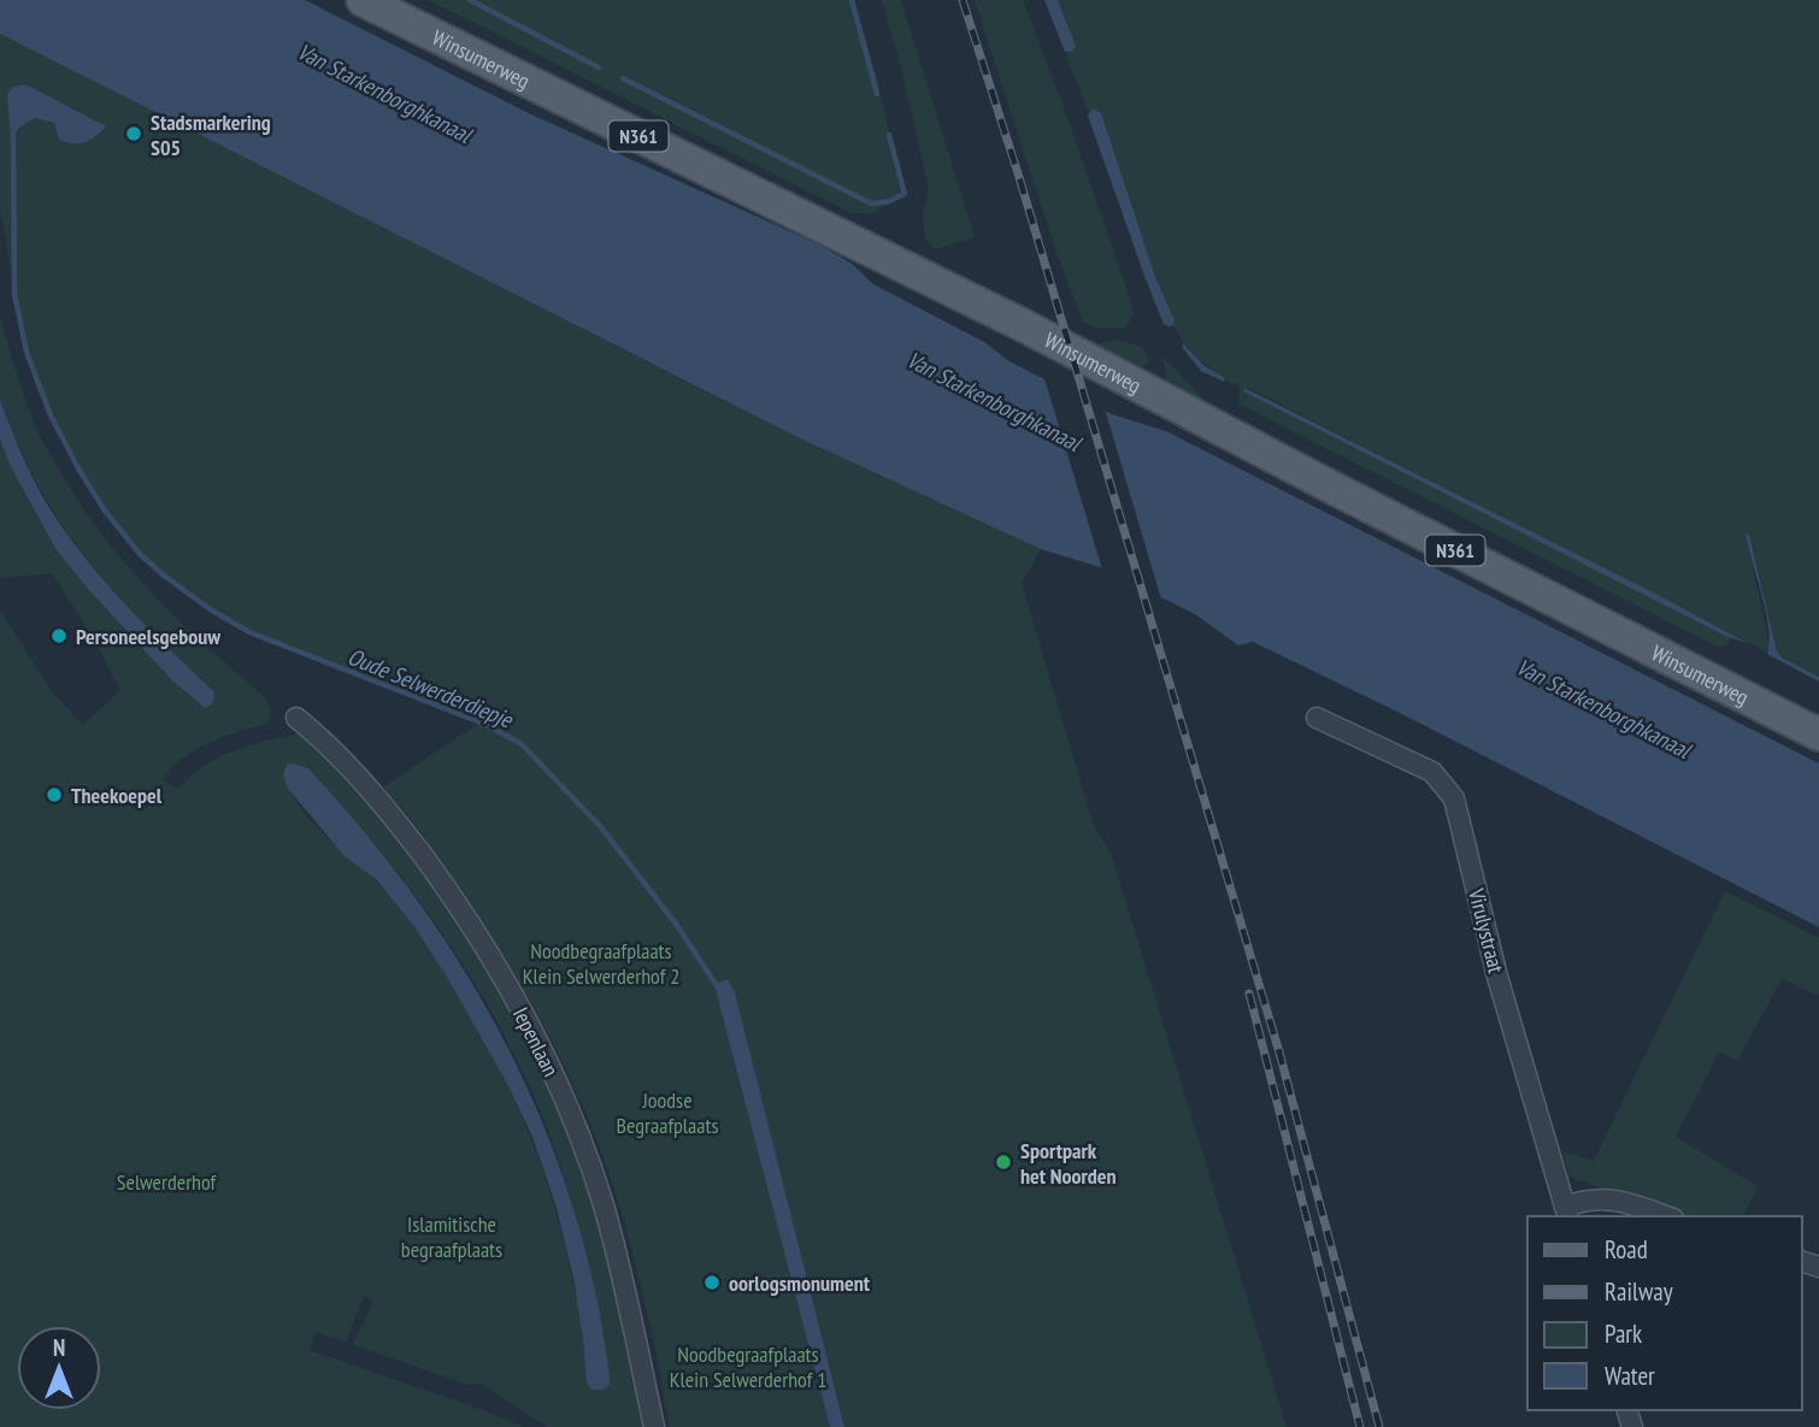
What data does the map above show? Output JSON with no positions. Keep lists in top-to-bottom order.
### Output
{
  "streets": {
    "main road": ["Winsumerweg", "N361"],
    "street": ["Virulystraat", "Iepenlaan"]
  },
  "water": ["Van Starkenborghkanaal", "Oude Selwerderdiepje"],
  "parks": [
    "Noodbegraafplaats Klein Selwerderhof 2",
    "Joodse Begraafplaats",
    "Selwerderhof",
    "Islamitische begraafplaats",
    "Noodbegraafplaats Klein Selwerderhof 1"
  ],
  "places": [
    "Stadsmarkering S05",
    "Personeelsgebouw",
    "Theekoepel",
    "Sportpark het Noorden",
    "oorlogsmonument"
  ],
  "legend": [
    "Road",
    "Railway",
    "Park",
    "Water"
  ],
  "north": "top"
}
